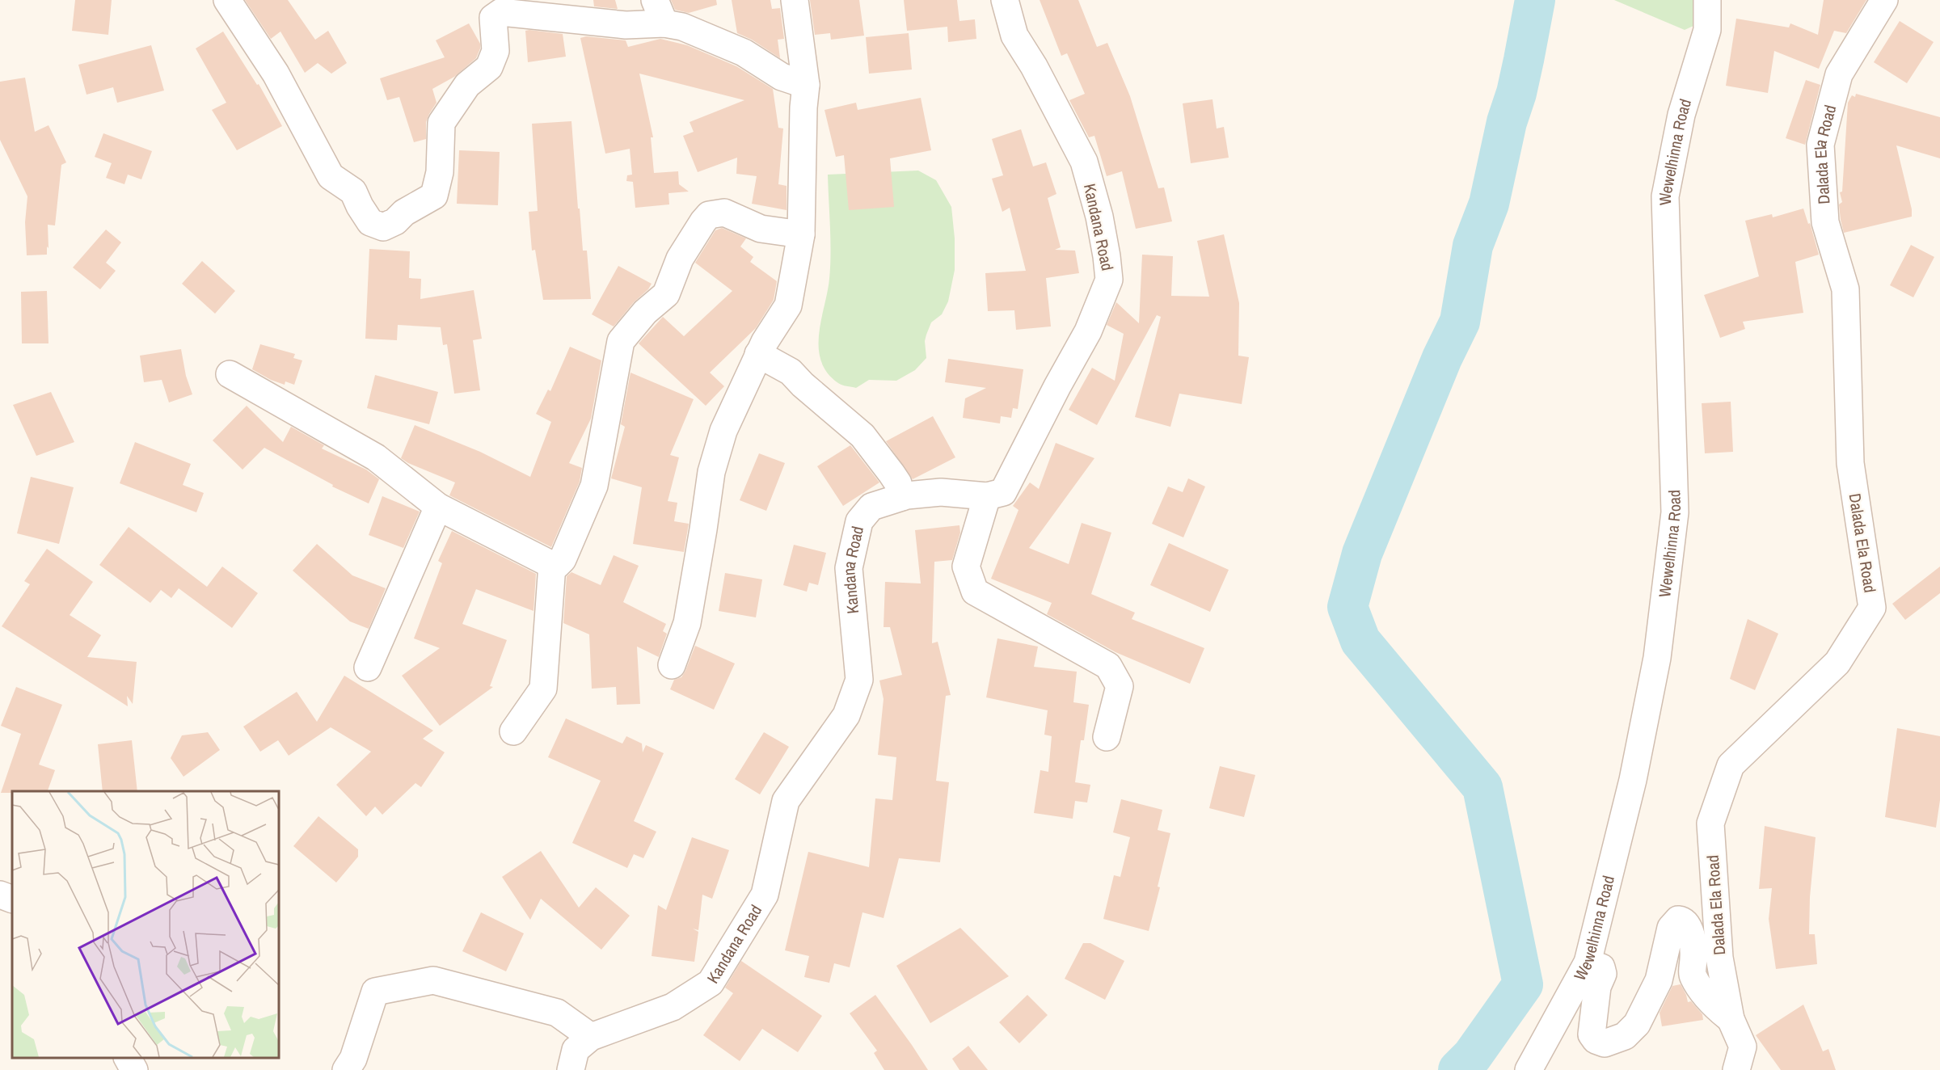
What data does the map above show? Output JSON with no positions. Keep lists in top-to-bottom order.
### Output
{
  "streets": {
    "street": ["Wewelhinna Road", "Dalada Ela Road", "Kandana Road"]
  }
}
